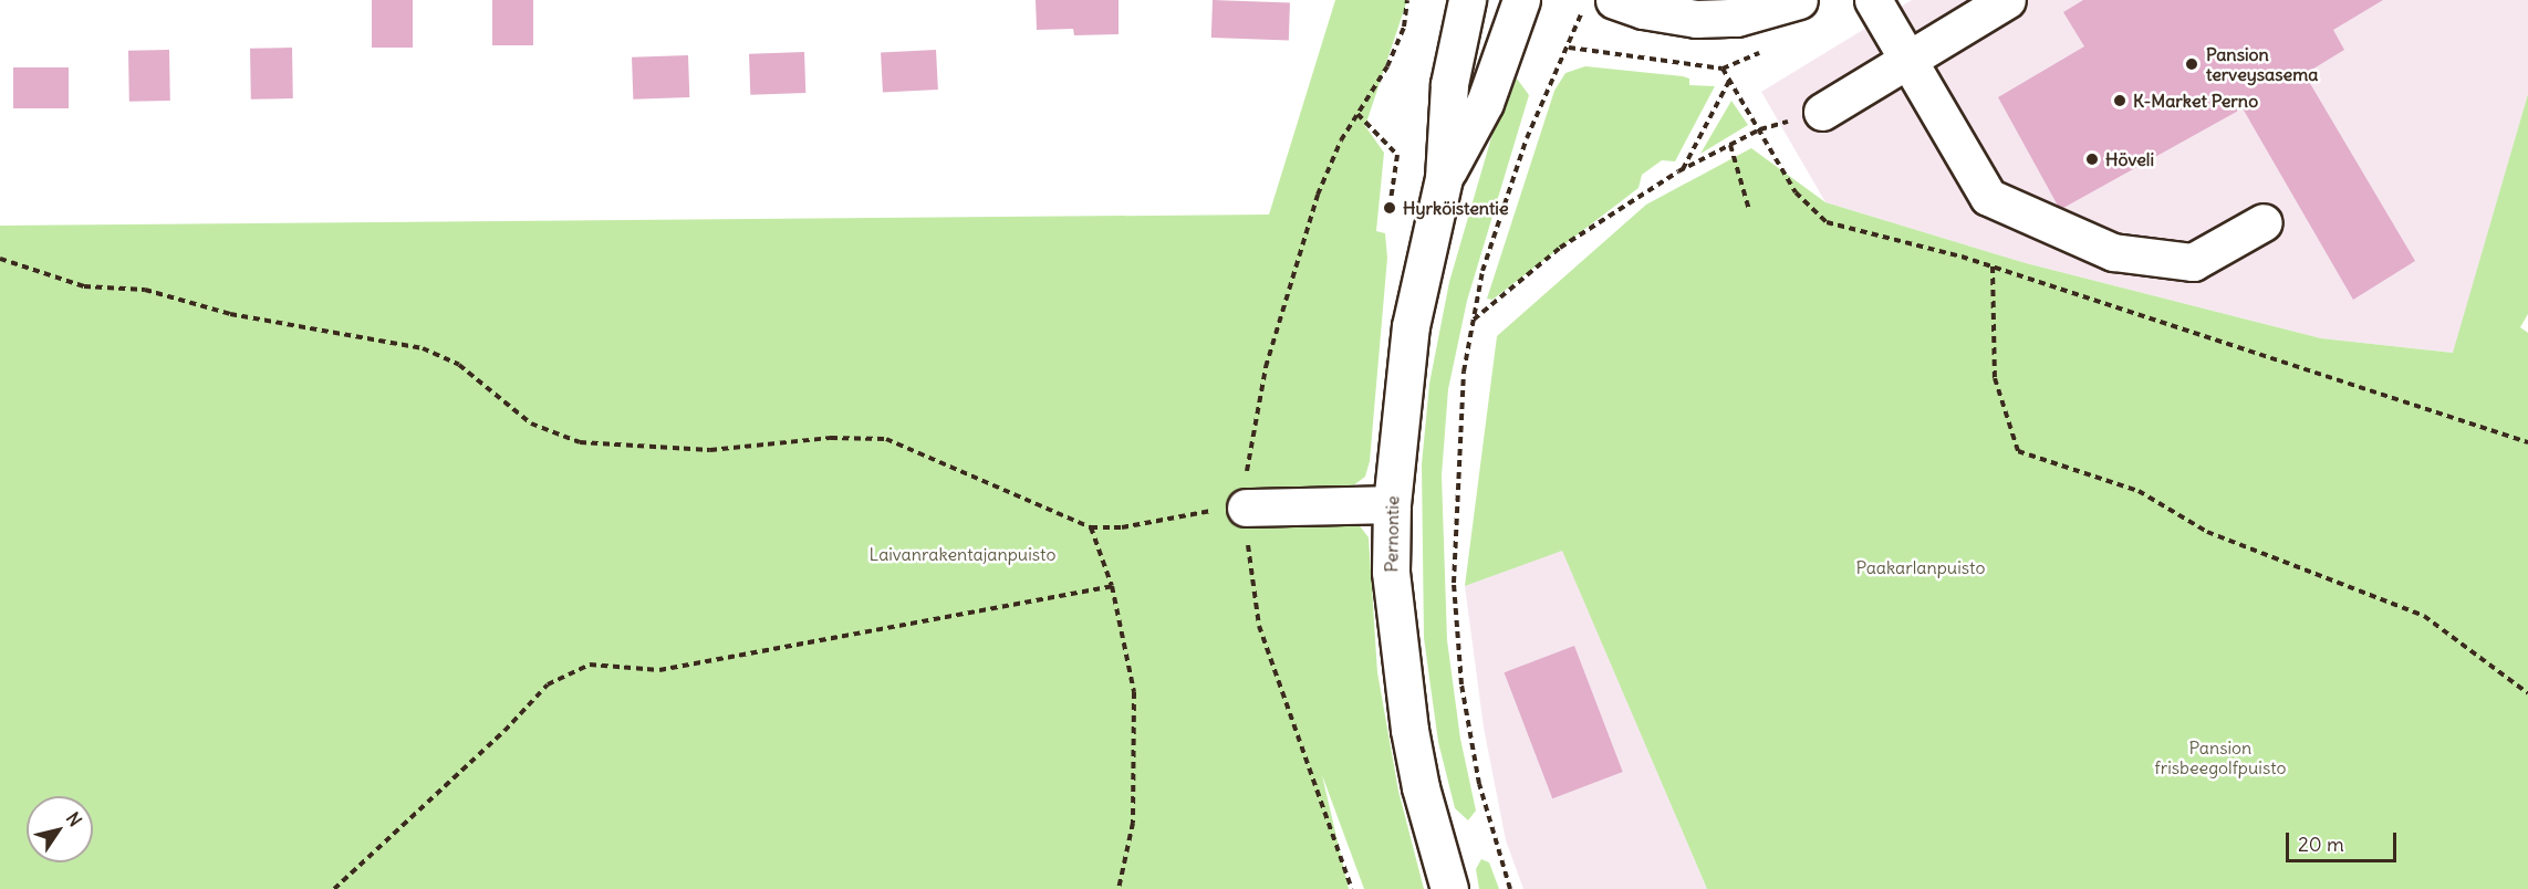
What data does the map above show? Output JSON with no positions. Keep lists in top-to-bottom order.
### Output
{
  "streets": {
    "street": ["Pernontie"]
  },
  "parks": ["Laivanrakentajanpuisto", "Paakarlanpuisto", "Pansion frisbeegolfpuisto"],
  "places": [
    "Pansion terveysasema",
    "K-Market Perno",
    "Höveli",
    "Hyrköistentie"
  ],
  "scale_bar": "20 m",
  "north": "top right"
}
